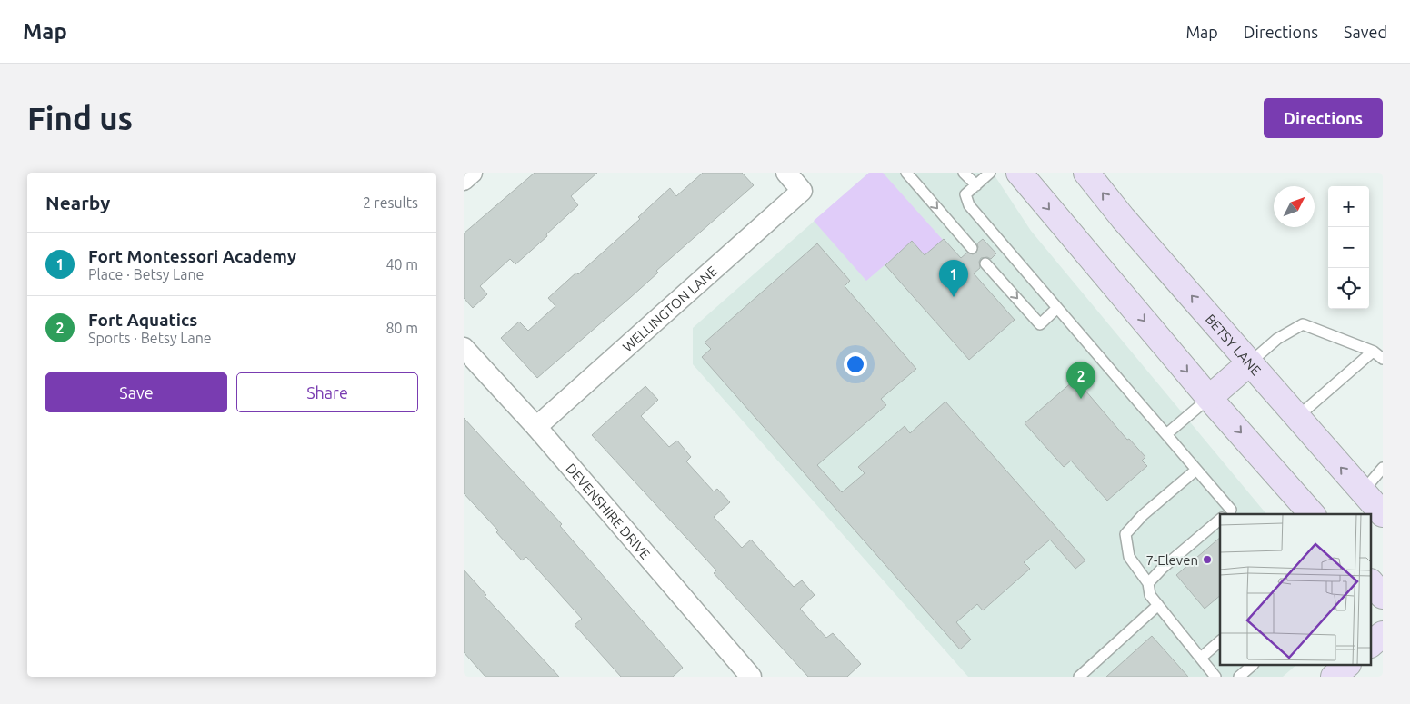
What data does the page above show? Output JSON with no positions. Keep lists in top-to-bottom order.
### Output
{
  "streets": {
    "main road": ["BETSY LANE"],
    "street": ["WELLINGTON LANE", "DEVENSHIRE DRIVE"]
  },
  "crossings": [
    ["WELLINGTON LANE", "DEVENSHIRE DRIVE"]
  ],
  "places": ["7-Eleven"],
  "north": "top right",
  "page": {
    "header": "Map",
    "nav": ["Map", "Directions", "Saved"],
    "buttons": [
      "Directions",
      ["Save", "Share"]
    ],
    "title": "Find us",
    "heading": ["Nearby", "2 results"],
    "map_buttons": ["+", "−"],
    "list": [
      {
        "mark": "1",
        "name": "Fort Montessori Academy",
        "note": "Place · Betsy Lane",
        "value": "40 m"
      },
      {
        "mark": "2",
        "name": "Fort Aquatics",
        "note": "Sports · Betsy Lane",
        "value": "80 m"
      }
    ],
    "pins": ["1", "2"]
  }
}
